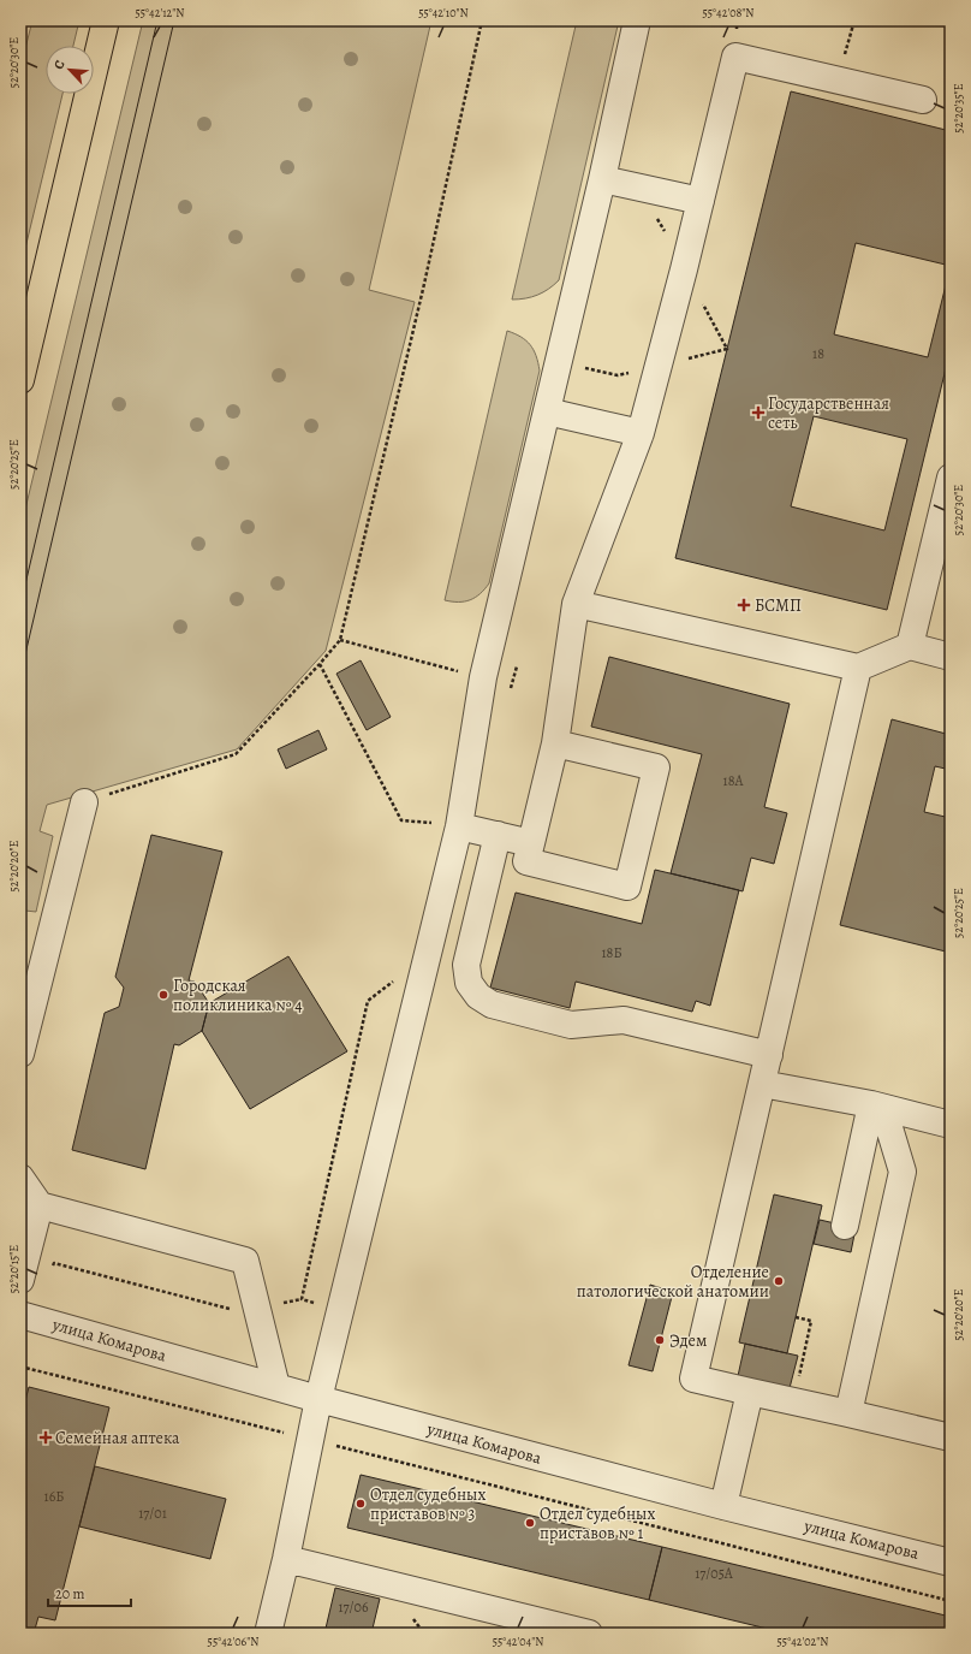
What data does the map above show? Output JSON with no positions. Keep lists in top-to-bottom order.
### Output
{
  "streets": {
    "street": ["улица Комарова"]
  },
  "places": {
    "health": ["Государственная сеть", "БСМП", "Семейная аптека"],
    "other": [
      "Городская поликлиника № 4",
      "Отделение патологической анатомии",
      "Эдем",
      "Отдел судебных приставов № 3",
      "Отдел судебных приставов № 1"
    ]
  },
  "house_numbers": [
    "18",
    "18А",
    "18Б",
    "16Б",
    "17/01",
    "17/05А",
    "17/06"
  ],
  "scale_bar": "20 m",
  "north": "top left",
  "coordinates": [
    "55°42'12\"N",
    "55°42'10\"N",
    "55°42'08\"N",
    "52°20'30\"E",
    "52°20'35\"E",
    "52°20'25\"E",
    "52°20'20\"E",
    "52°20'15\"E",
    "55°42'06\"N",
    "55°42'04\"N",
    "55°42'02\"N"
  ]
}
